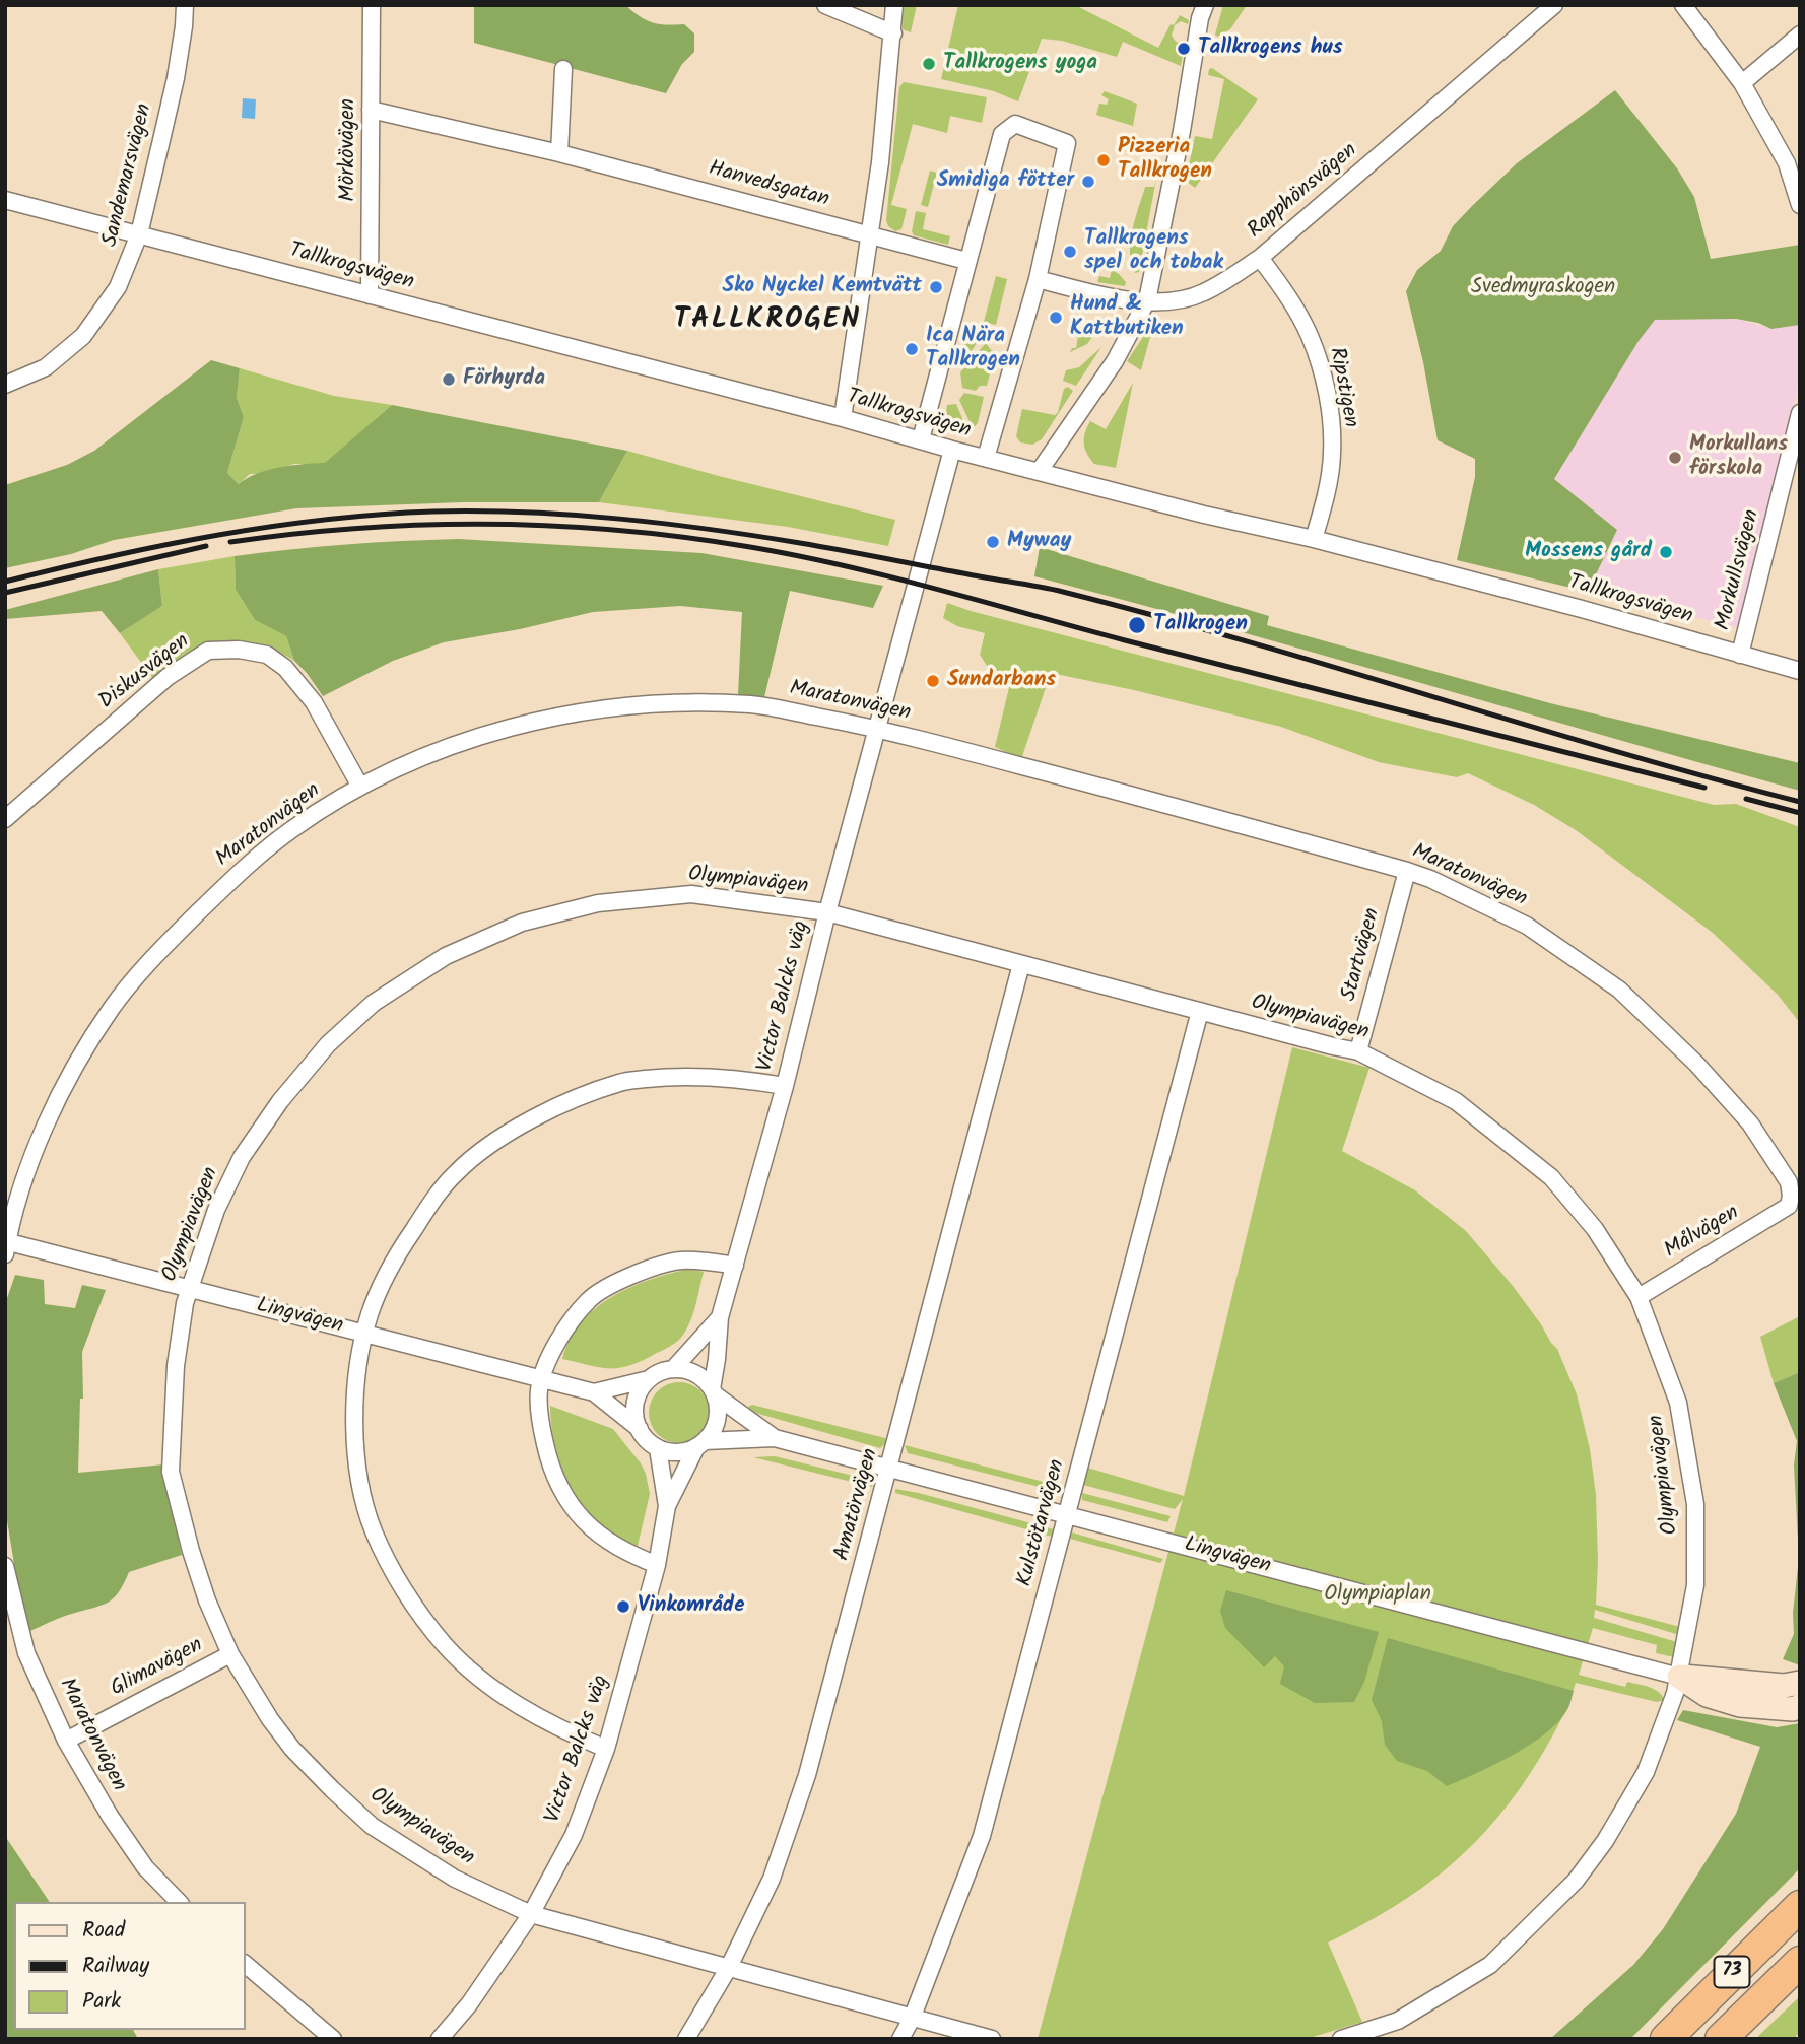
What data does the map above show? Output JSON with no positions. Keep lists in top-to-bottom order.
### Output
{
  "streets": {
    "highway": ["73"],
    "street": [
      "Mörkövägen",
      "Sandemarsvägen",
      "Hanvedsgatan",
      "Rapphönsvägen",
      "Tallkrogsvägen",
      "Ripstigen",
      "Morkullsvägen",
      "Diskusvägen",
      "Maratonvägen",
      "Olympiavägen",
      "Startvägen",
      "Victor Balcks väg",
      "Målvägen",
      "Lingvägen",
      "Amatörvägen",
      "Kulstötarvägen",
      "Glimavägen"
    ]
  },
  "crossings": [
    ["Mörkövägen", "Hanvedsgatan"],
    ["Mörkövägen", "Tallkrogsvägen"],
    ["Sandemarsvägen", "Tallkrogsvägen"],
    ["Rapphönsvägen", "Ripstigen"],
    ["Tallkrogsvägen", "Ripstigen"],
    ["Tallkrogsvägen", "Morkullsvägen"],
    ["Tallkrogsvägen", "Victor Balcks väg"],
    ["Diskusvägen", "Maratonvägen"],
    ["Maratonvägen", "Startvägen"],
    ["Maratonvägen", "Victor Balcks väg"],
    ["Maratonvägen", "Målvägen"],
    ["Maratonvägen", "Lingvägen"],
    ["Maratonvägen", "Glimavägen"],
    ["Olympiavägen", "Startvägen"],
    ["Olympiavägen", "Victor Balcks väg"],
    ["Olympiavägen", "Målvägen"],
    ["Olympiavägen", "Lingvägen"],
    ["Olympiavägen", "Amatörvägen"],
    ["Olympiavägen", "Kulstötarvägen"],
    ["Olympiavägen", "Glimavägen"],
    ["Victor Balcks väg", "Lingvägen"],
    ["Lingvägen", "Amatörvägen"],
    ["Lingvägen", "Kulstötarvägen"]
  ],
  "districts": ["TALLKROGEN"],
  "parks": ["Svedmyraskogen", "Olympiaplan"],
  "places": [
    "Tallkrogens hus",
    "Tallkrogens yoga",
    "Pizzeria Tallkrogen",
    "Smidiga fötter",
    "Tallkrogens spel och tobak",
    "Sko Nyckel Kemtvätt",
    "Hund & Kattbutiken",
    "Ica Nära Tallkrogen",
    "Förhyrda",
    "Morkullans förskola",
    "Myway",
    "Mossens gård",
    "Tallkrogen",
    "Sundarbans",
    "Vinkområde"
  ],
  "legend": ["Road", "Railway", "Park"]
}
